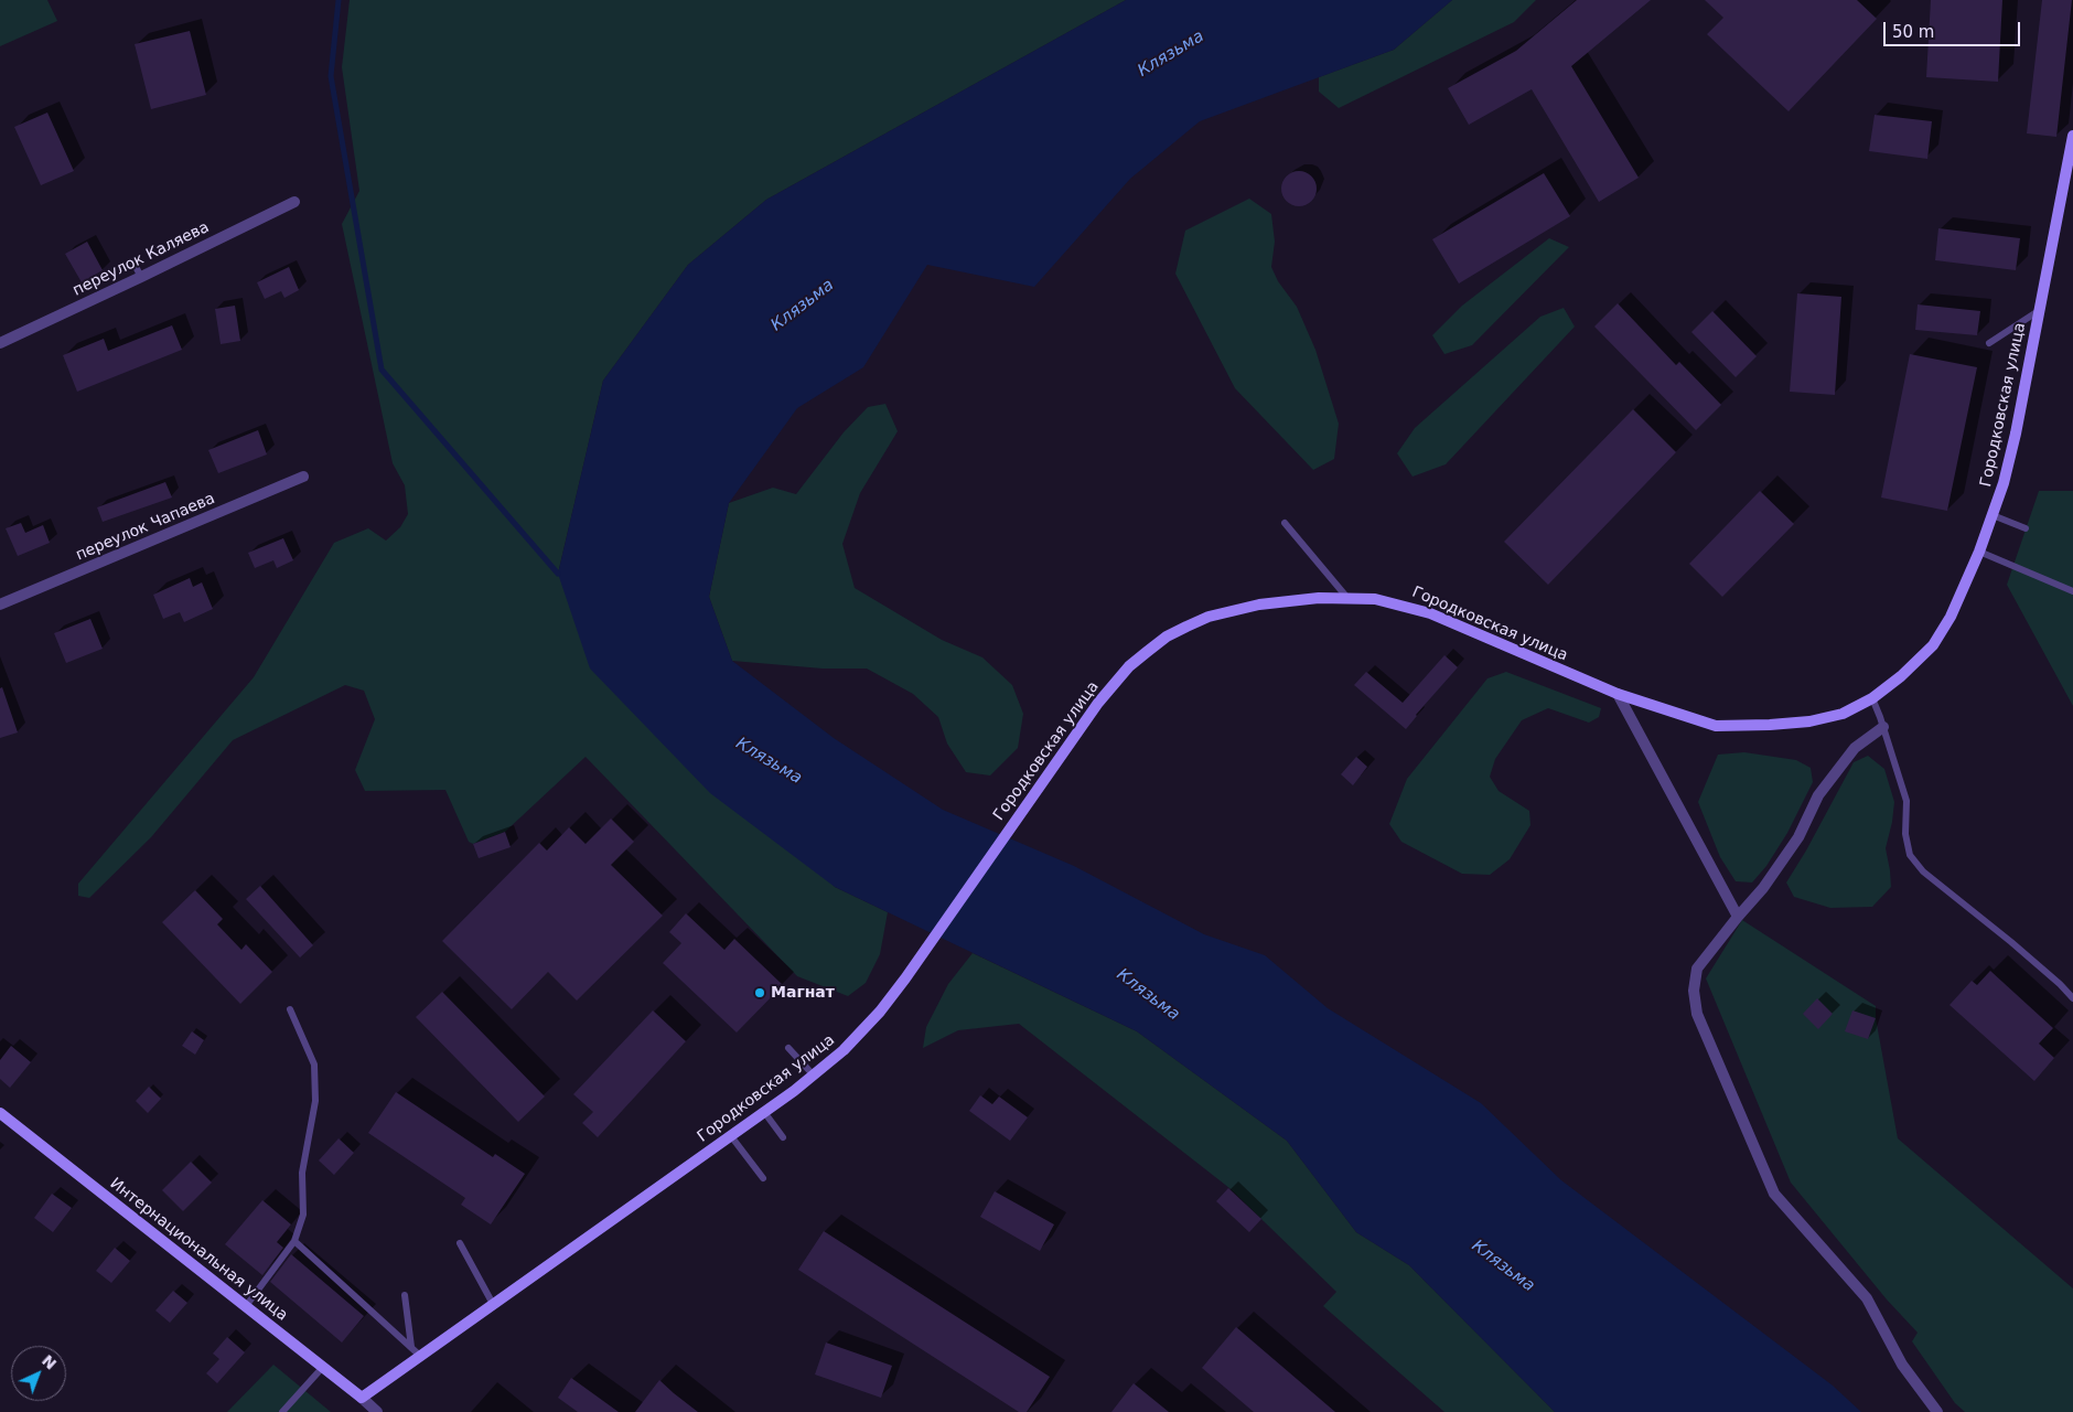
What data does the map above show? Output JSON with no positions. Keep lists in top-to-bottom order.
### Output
{
  "streets": {
    "main road": ["Городковская улица", "Интернациональная улица"],
    "street": ["переулок Каляева", "переулок Чапаева"]
  },
  "crossings": [
    ["Городковская улица", "Интернациональная улица"]
  ],
  "water": ["Клязьма"],
  "places": ["Магнат"],
  "scale_bar": "50 m",
  "north": "top right"
}
